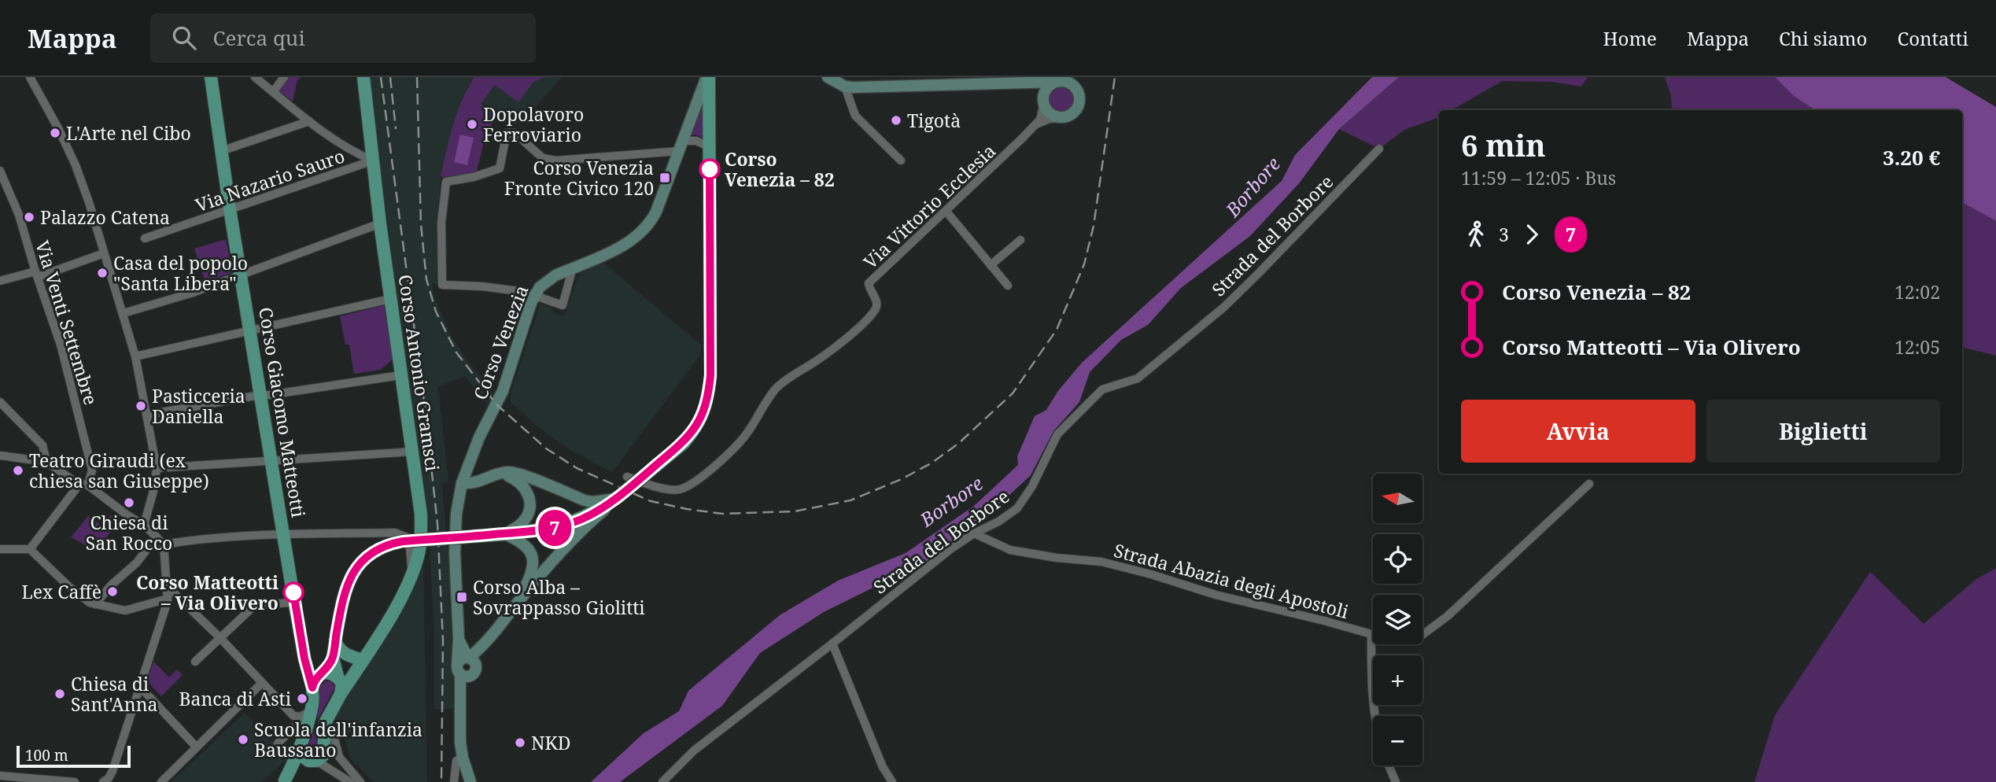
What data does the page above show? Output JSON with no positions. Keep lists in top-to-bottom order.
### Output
{
  "streets": {
    "main road": ["Corso Venezia", "Corso Antonio Gramsci", "Corso Giacomo Matteotti"],
    "street": [
      "Via Nazario Sauro",
      "Via Vittorio Ecclesia",
      "Strada del Borbore",
      "Via Venti Settembre",
      "Strada Abazia degli Apostoli"
    ]
  },
  "crossings": [
    ["Via Nazario Sauro", "Corso Antonio Gramsci"],
    ["Via Nazario Sauro", "Corso Giacomo Matteotti"],
    ["Strada del Borbore", "Strada Abazia degli Apostoli"]
  ],
  "water": ["Borbore"],
  "places": {
    "other": [
      "Tigotà",
      "Dopolavoro Ferroviario",
      "L'Arte nel Cibo",
      "Corso Venezia – 82",
      "Palazzo Catena",
      "Casa del popolo \"Santa Libera\"",
      "Pasticceria Daniella",
      "Teatro Giraudi (ex chiesa san Giuseppe)",
      "Chiesa di San Rocco",
      "Lex Caffè",
      "Corso Matteotti – Via Olivero",
      "Chiesa di Sant'Anna",
      "Banca di Asti",
      "Scuola dell'infanzia Baussano",
      "NKD"
    ],
    "transit": ["Corso Venezia Fronte Civico 120", "Corso Alba – Sovrappasso Giolitti"]
  },
  "lines": ["bus line 7"],
  "scale_bar": "100 m",
  "north": "left",
  "page": {
    "header": "Mappa",
    "search": "Cerca qui",
    "nav": [
      "Home",
      "Mappa",
      "Chi siamo",
      "Contatti"
    ],
    "on_map": "7",
    "heading": ["6 min", "11:59 – 12:05 · Bus", "3.20 €"],
    "legs": ["3", "7"],
    "list": [
      {
        "name": "Corso Venezia – 82",
        "value": "12:02"
      },
      {
        "name": "Corso Matteotti – Via Olivero",
        "value": "12:05"
      }
    ],
    "buttons": ["Avvia", "Biglietti"],
    "map_buttons": ["+", "−"],
    "scale": "100 m"
  }
}
